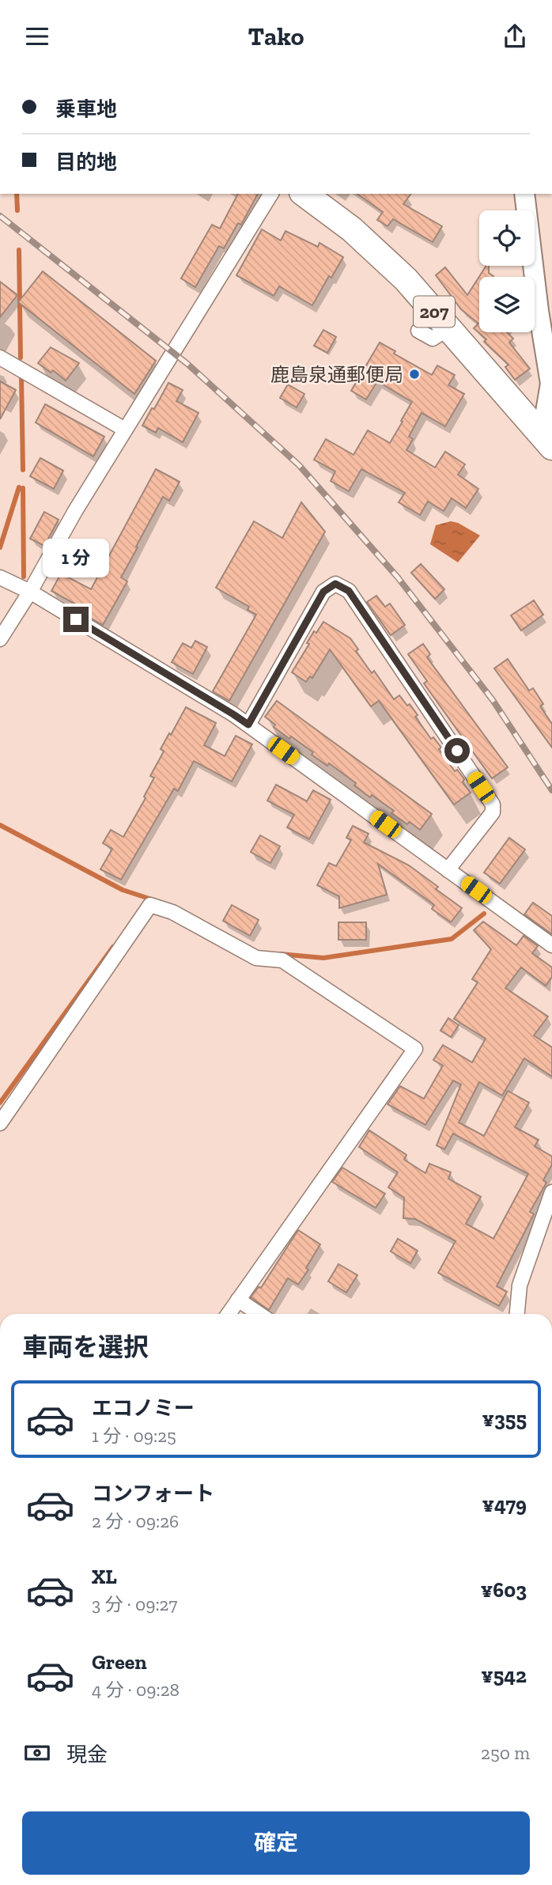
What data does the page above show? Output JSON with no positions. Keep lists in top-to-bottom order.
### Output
{
  "streets": {
    "highway": ["207"]
  },
  "places": ["鹿島泉通郵便局"],
  "page": {
    "header": "Tako",
    "banner": ["乗車地", "目的地"],
    "bubble": "1 分",
    "heading": "車両を選択",
    "list": [
      {
        "name": "エコノミー",
        "note": "1 分 · 09:25",
        "value": "¥355"
      },
      {
        "name": "コンフォート",
        "note": "2 分 · 09:26",
        "value": "¥479"
      },
      {
        "name": "XL",
        "note": "3 分 · 09:27",
        "value": "¥603"
      },
      {
        "name": "Green",
        "note": "4 分 · 09:28",
        "value": "¥542"
      }
    ],
    "pay": ["現金", "250 m"],
    "buttons": "確定"
  }
}
